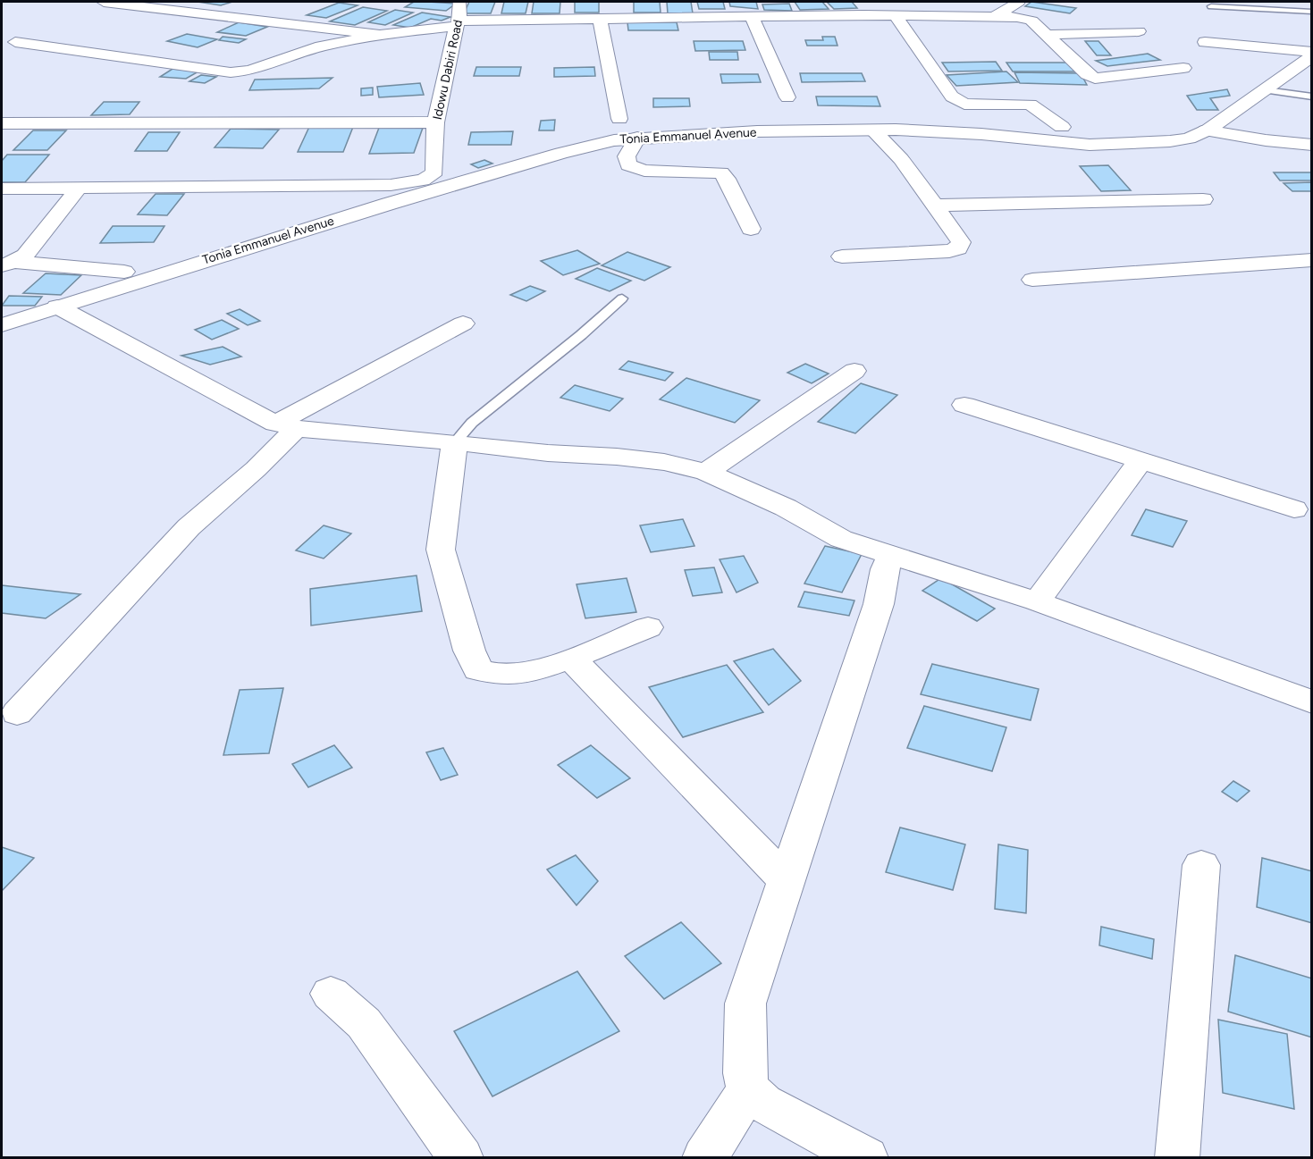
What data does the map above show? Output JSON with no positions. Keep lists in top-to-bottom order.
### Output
{
  "streets": {
    "street": ["Idowu Dabiri Road", "Tonia Emmanuel Avenue"]
  }
}
